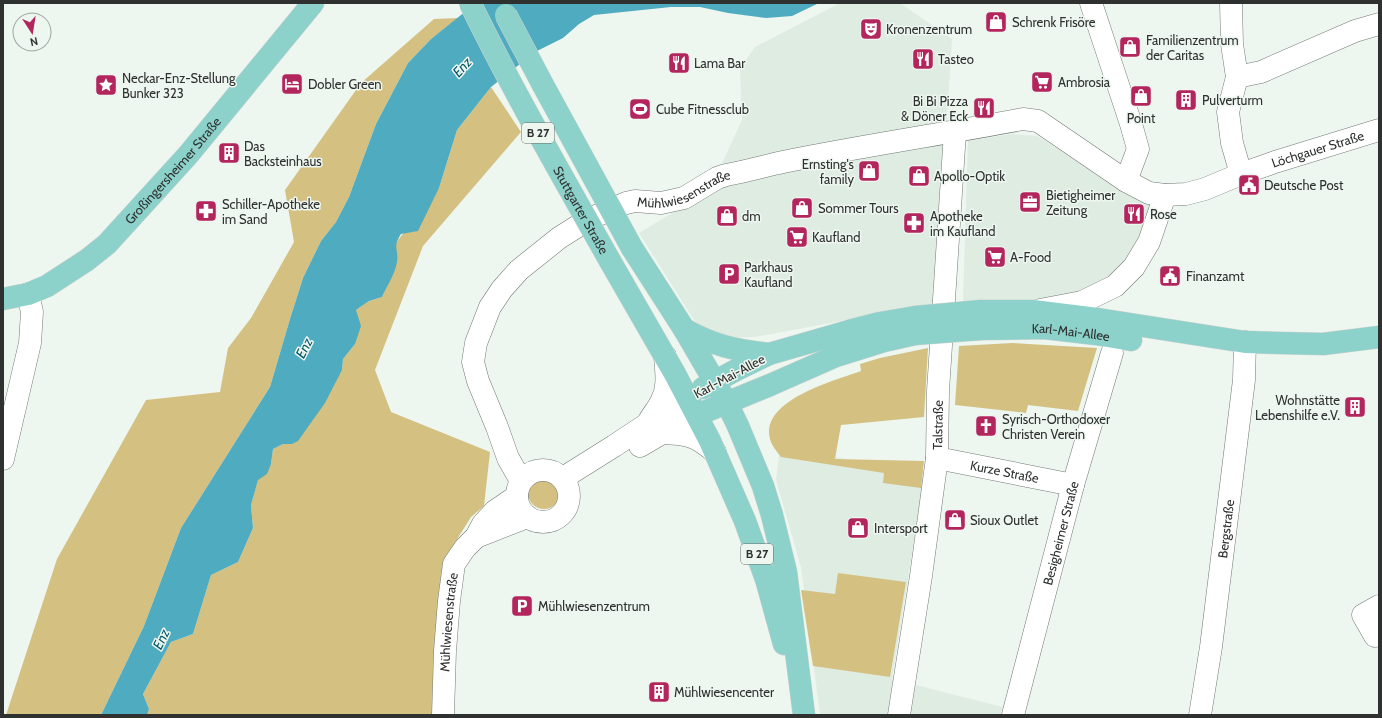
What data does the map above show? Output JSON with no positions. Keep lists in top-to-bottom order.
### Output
{
  "streets": {
    "main road": [
      "B 27",
      "Großingersheimer Straße",
      "Stuttgarter Straße",
      "Karl-Mai-Allee"
    ],
    "street": [
      "Löchgauer Straße",
      "Mühlwiesenstraße",
      "Talstraße",
      "Kurze Straße",
      "Bergstraße",
      "Besigheimer Straße"
    ]
  },
  "crossings": [
    ["B 27", "Stuttgarter Straße"],
    ["B 27", "Karl-Mai-Allee"],
    ["Löchgauer Straße", "Mühlwiesenstraße"],
    ["Mühlwiesenstraße", "Talstraße"],
    ["Stuttgarter Straße", "Karl-Mai-Allee"],
    ["Karl-Mai-Allee", "Bergstraße"],
    ["Talstraße", "Kurze Straße"],
    ["Kurze Straße", "Besigheimer Straße"]
  ],
  "water": ["Enz"],
  "places": {
    "shop": [
      "Schrenk Frisöre",
      "Familienzentrum der Caritas",
      "Point",
      "Ernsting's family",
      "Apollo-Optik",
      "Sommer Tours",
      "dm",
      "Sioux Outlet",
      "Intersport"
    ],
    "theatre": ["Kronenzentrum"],
    "restaurant": [
      "Tasteo",
      "Lama Bar",
      "Bi Bi Pizza & Döner Eck",
      "Rose"
    ],
    "supermarket": ["Ambrosia", "Kaufland", "A-Food"],
    "hotel": ["Dobler Green"],
    "place": ["Neckar-Enz-Stellung Bunker 323"],
    "building": [
      "Pulverturm",
      "Das Backsteinhaus",
      "Wohnstätte Lebenshilfe e.V.",
      "Mühlwiesencenter"
    ],
    "sports": ["Cube Fitnessclub"],
    "public building": ["Deutsche Post", "Finanzamt"],
    "office": ["Bietigheimer Zeitung"],
    "pharmacy": ["Schiller-Apotheke im Sand", "Apotheke im Kaufland"],
    "parking": ["Parkhaus Kaufland", "Mühlwiesenzentrum"],
    "church": ["Syrisch-Orthodoxer Christen Verein"]
  },
  "north": "bottom"
}
